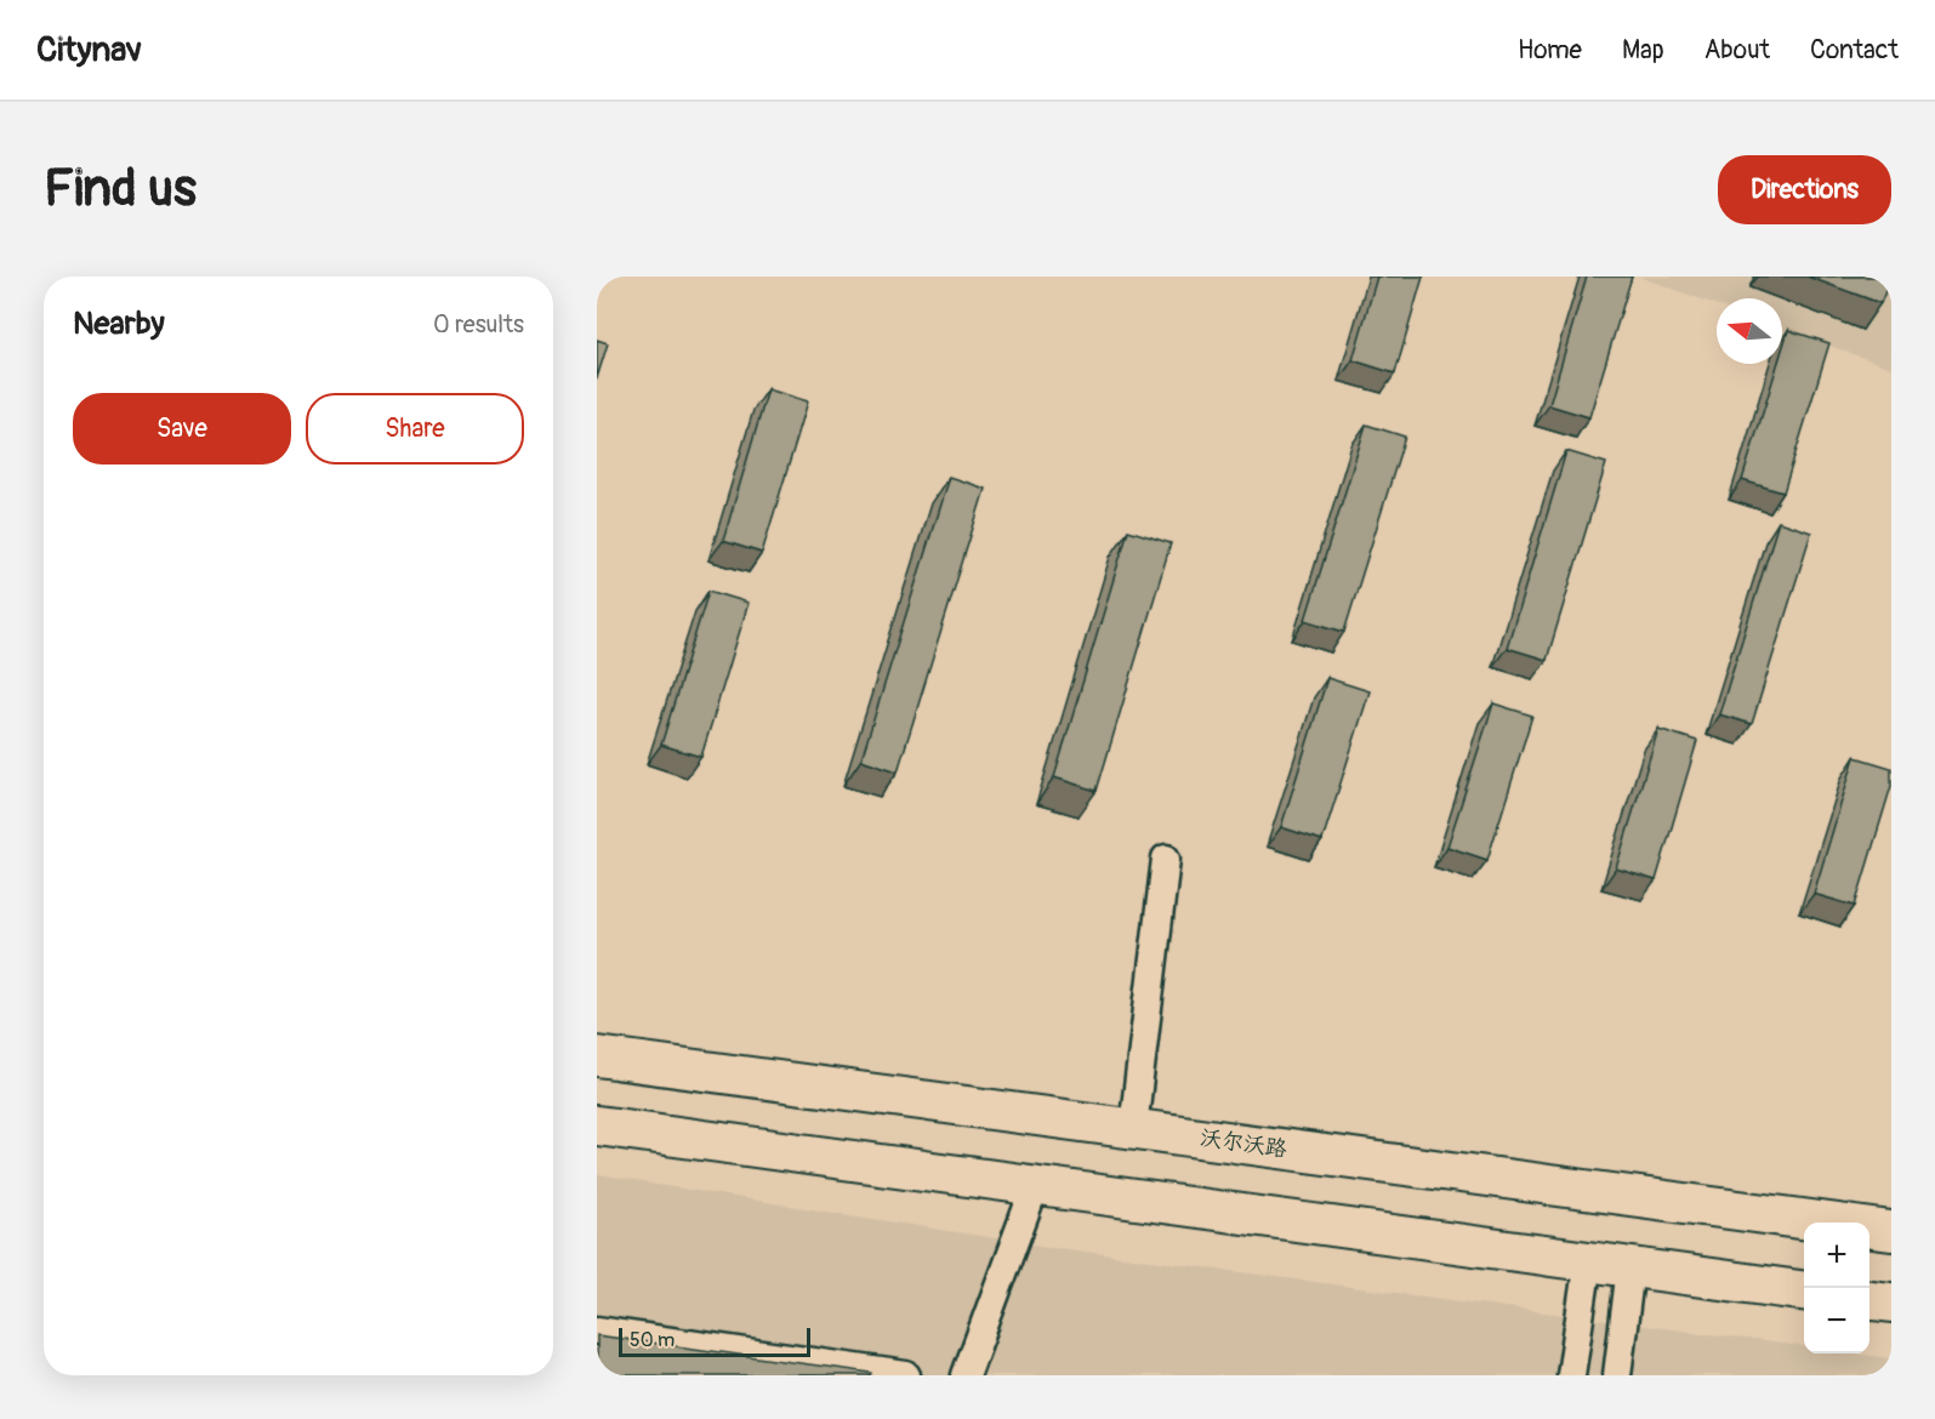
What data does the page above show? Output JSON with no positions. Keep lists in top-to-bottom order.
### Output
{
  "streets": {
    "highway": ["沃尔沃路"]
  },
  "scale_bar": "50 m",
  "north": "left",
  "page": {
    "header": "Citynav",
    "nav": [
      "Home",
      "Map",
      "About",
      "Contact"
    ],
    "buttons": [
      "Directions",
      ["Save", "Share"]
    ],
    "title": "Find us",
    "heading": ["Nearby", "0 results"],
    "map_buttons": ["+", "−"],
    "scale": "50 m"
  }
}
